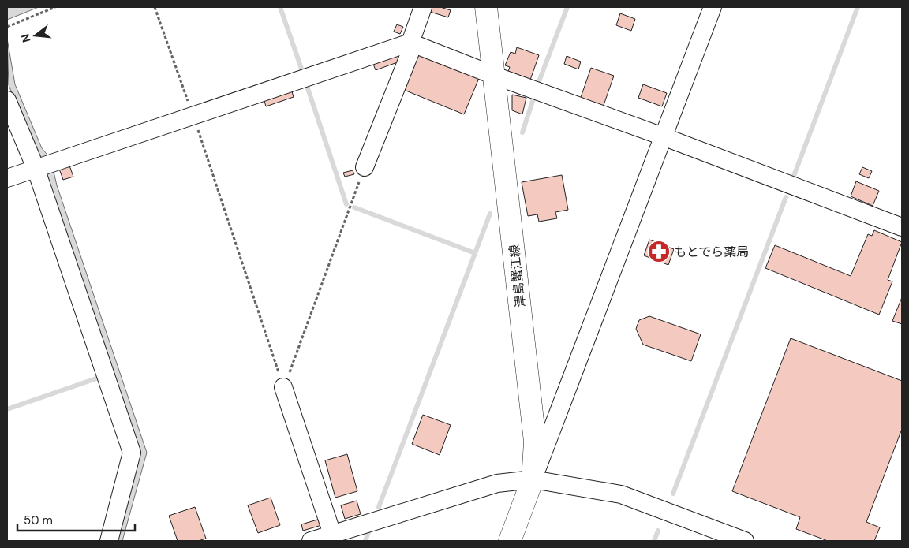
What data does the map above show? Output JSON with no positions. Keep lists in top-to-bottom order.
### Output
{
  "streets": {
    "main road": ["津島蟹江線"]
  },
  "places": {
    "pharmacy": ["もとでら薬局"]
  },
  "scale_bar": "50 m",
  "north": "left"
}
